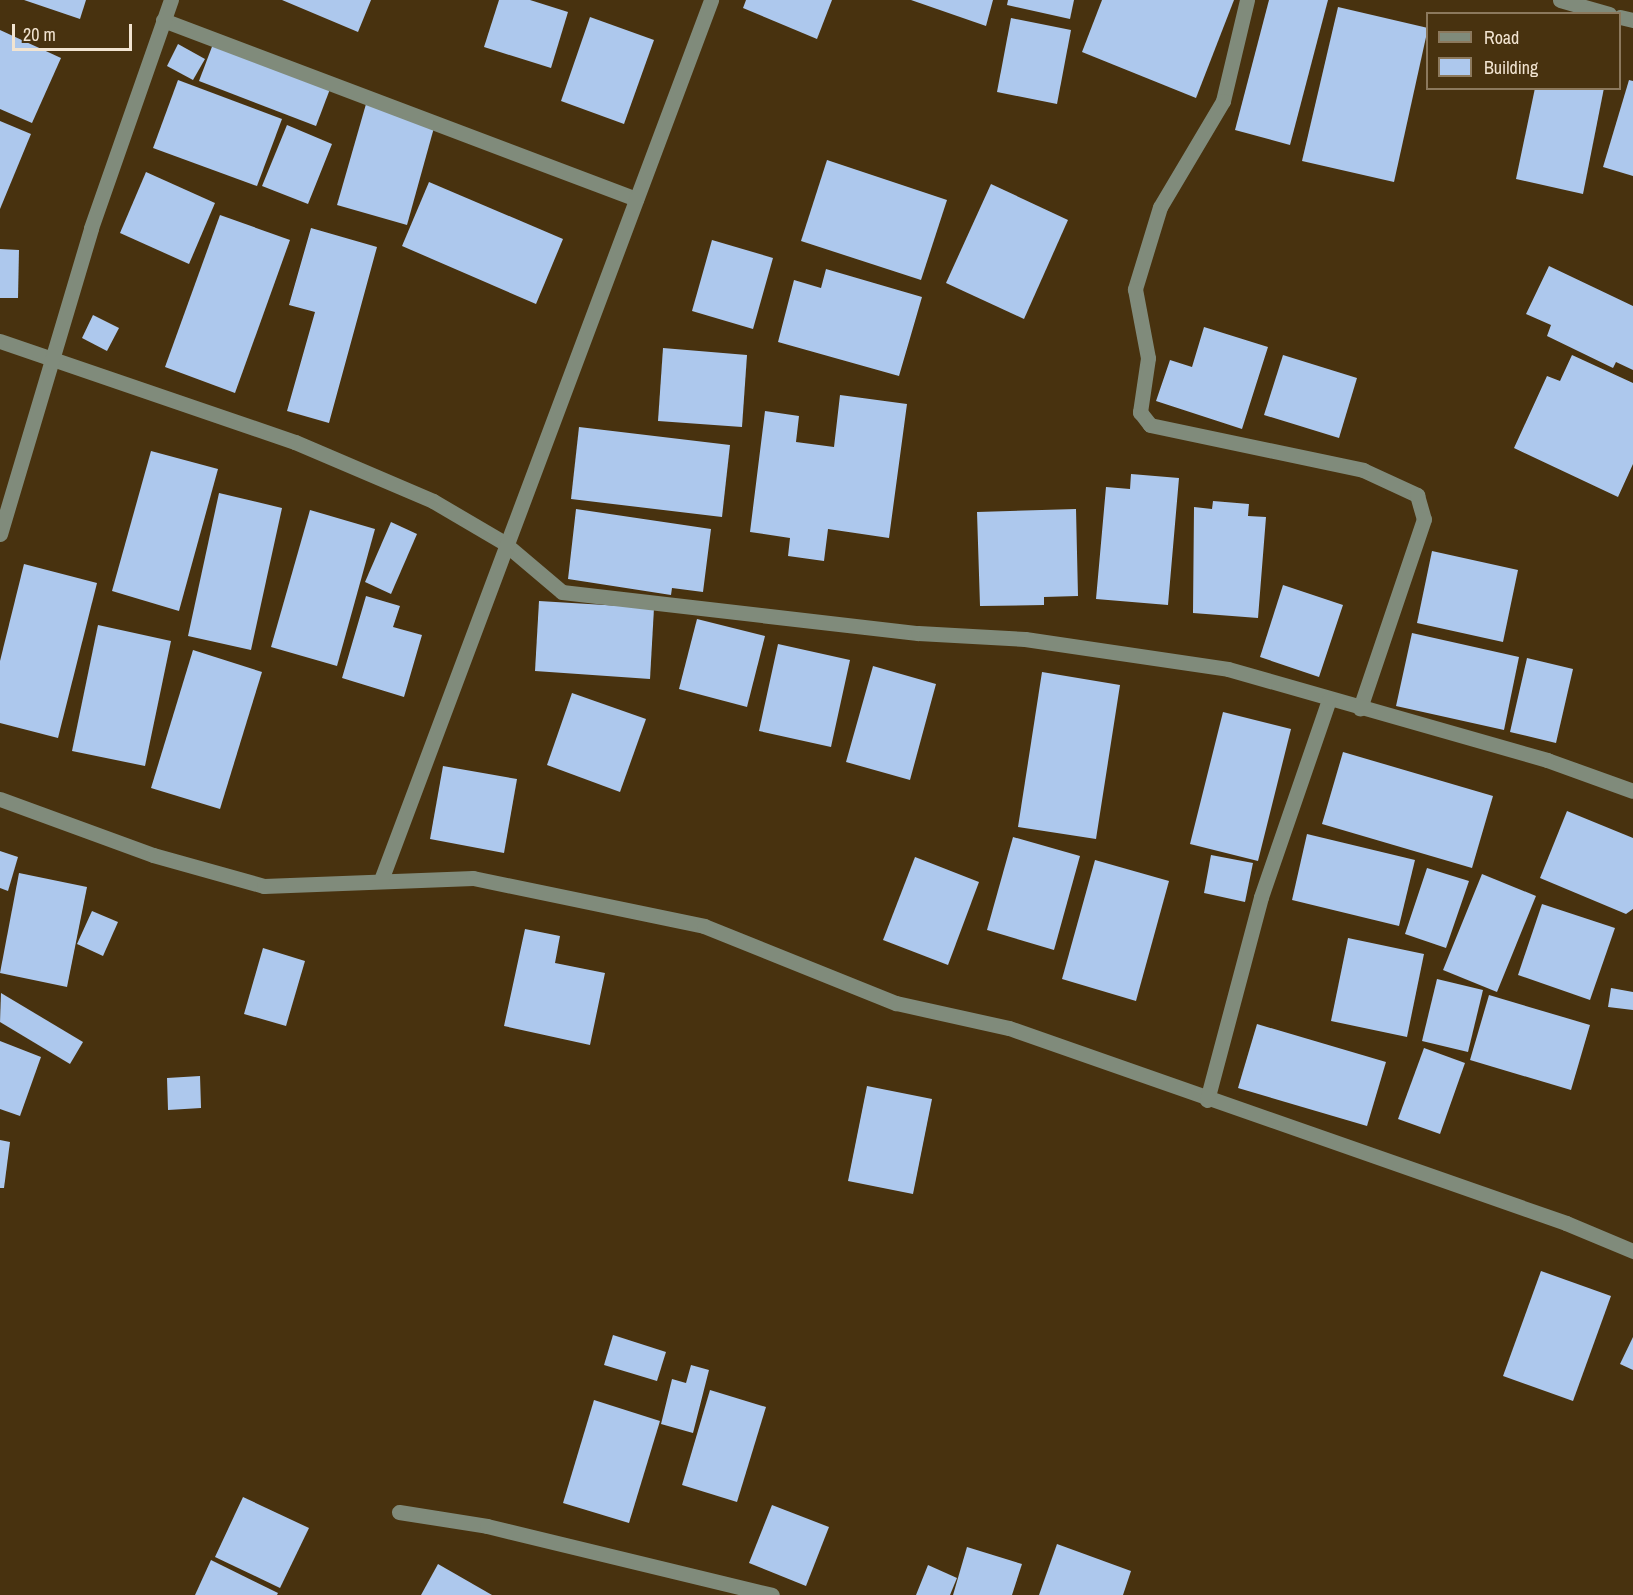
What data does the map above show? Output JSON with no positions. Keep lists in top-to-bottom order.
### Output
{
  "legend": ["Road", "Building"],
  "scale_bar": "20 m"
}
